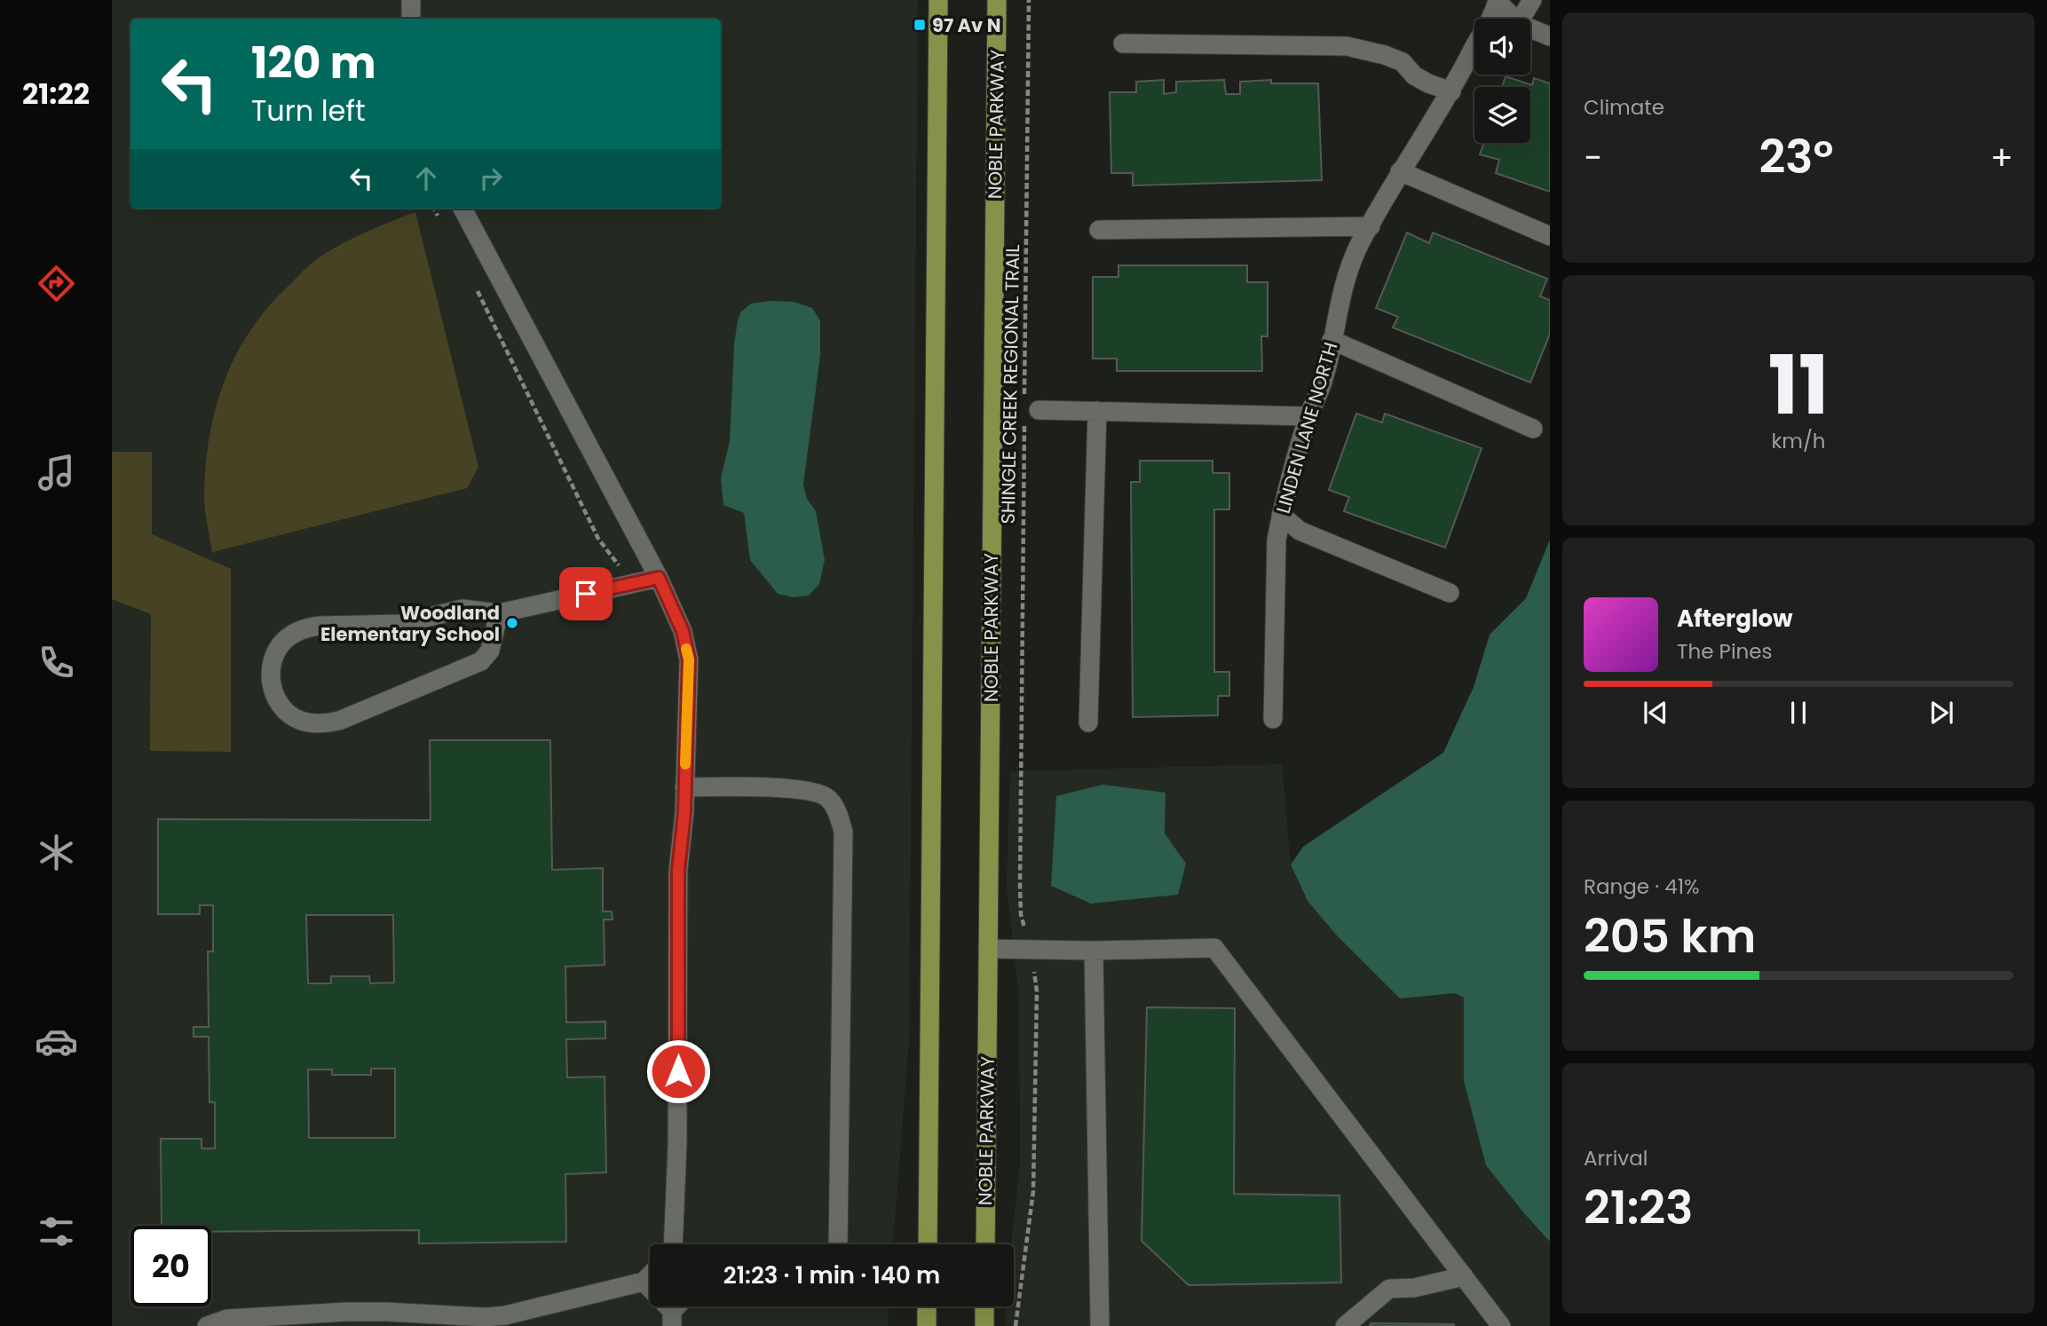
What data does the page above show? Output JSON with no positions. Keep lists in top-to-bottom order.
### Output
{
  "streets": {
    "main road": ["NOBLE PARKWAY"],
    "street": ["LINDEN LANE NORTH"],
    "path": ["SHINGLE CREEK REGIONAL TRAIL"]
  },
  "places": {
    "transit": ["97 Av N"],
    "other": ["Woodland Elementary School"]
  },
  "page": {
    "tabs": "21:22",
    "tile": [
      "Climate",
      ["11", "km/h"],
      ["Range · 41%", "205 km"],
      ["Arrival", "21:23"]
    ],
    "turn": ["120 m", "Turn left"],
    "heat": ["−", "23°", "+"],
    "song": ["Afterglow", "The Pines"],
    "limit": "20",
    "trip": "21:23 · 1 min · 140 m"
  }
}
